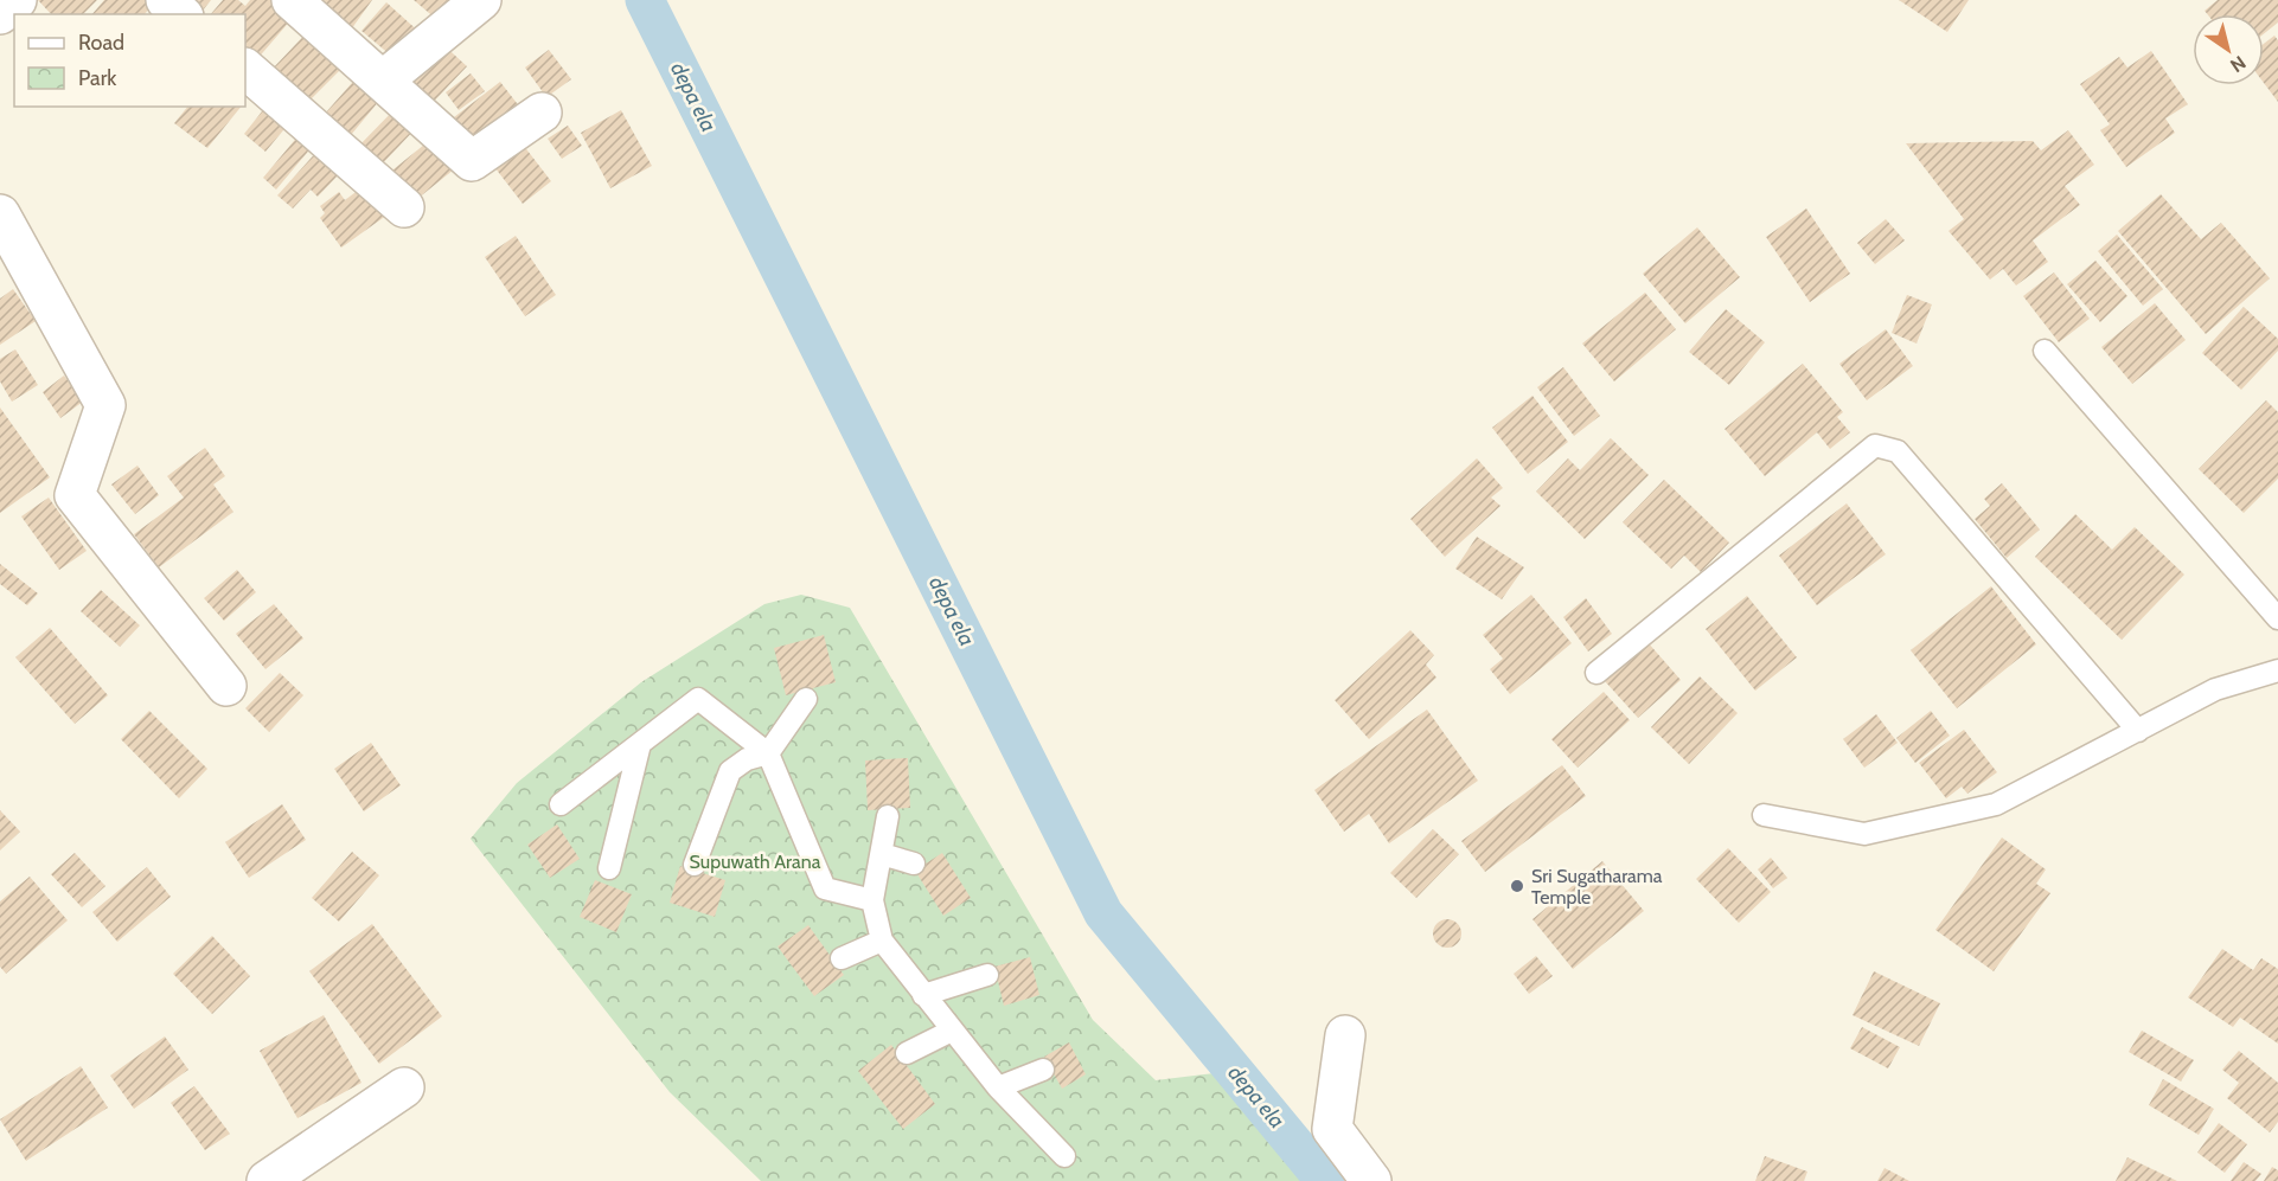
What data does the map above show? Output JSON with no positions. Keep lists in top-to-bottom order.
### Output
{
  "water": ["depa ela"],
  "parks": ["Supuwath Arana"],
  "places": ["Sri Sugatharama Temple"],
  "legend": ["Road", "Park"],
  "north": "bottom right"
}
